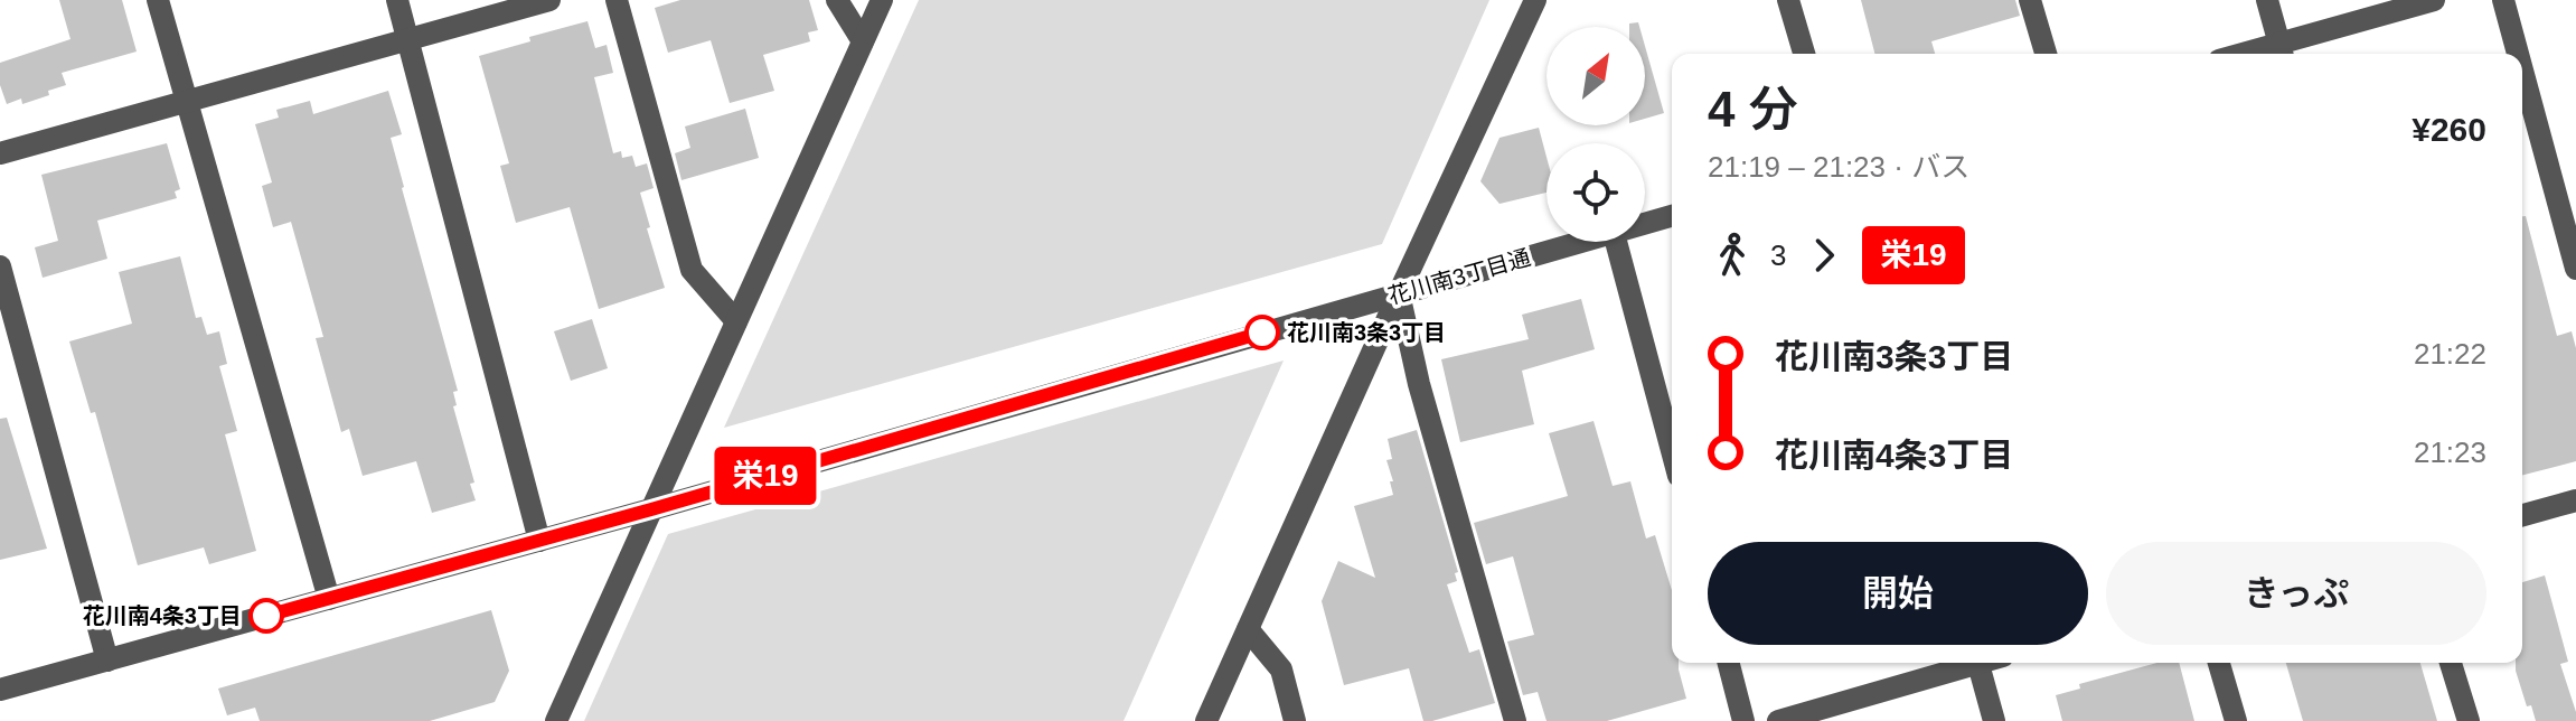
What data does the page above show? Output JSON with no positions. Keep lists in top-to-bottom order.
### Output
{
  "streets": {
    "street": ["花川南3丁目通"]
  },
  "places": ["花川南3条3丁目", "花川南4条3丁目"],
  "lines": ["bus line 栄19"],
  "north": "top right",
  "page": {
    "on_map": "栄19",
    "heading": ["4 分", "21:19 – 21:23 · バス", "¥260"],
    "legs": ["3", "栄19"],
    "list": [
      {
        "name": "花川南3条3丁目",
        "value": "21:22"
      },
      {
        "name": "花川南4条3丁目",
        "value": "21:23"
      }
    ],
    "buttons": ["開始", "きっぷ"]
  }
}
